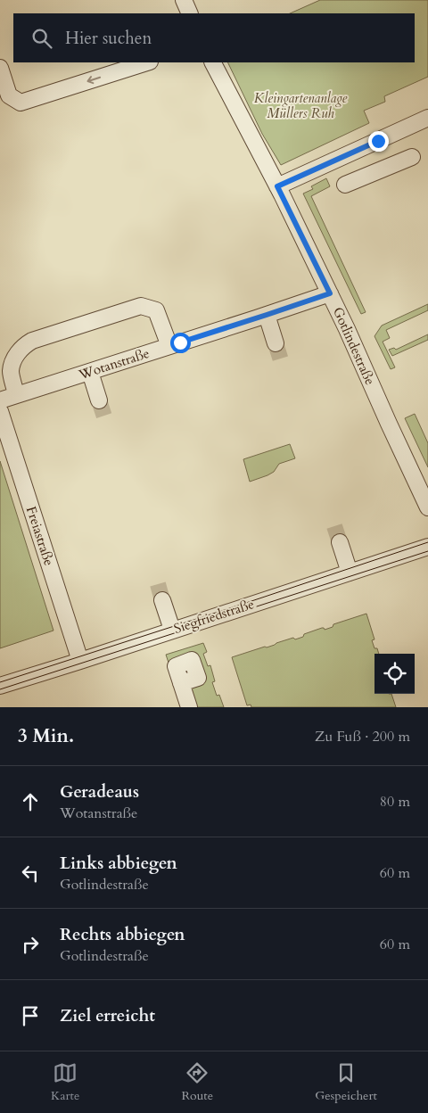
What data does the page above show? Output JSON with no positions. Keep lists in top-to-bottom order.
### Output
{
  "streets": {
    "street": [
      "Gotlindestraße",
      "Wotanstraße",
      "Freiastraße",
      "Siegfriedstraße"
    ]
  },
  "crossings": [
    ["Gotlindestraße", "Wotanstraße"],
    ["Freiastraße", "Siegfriedstraße"]
  ],
  "parks": ["Kleingartenanlage Müllers Ruh"],
  "page": {
    "search": "Hier suchen",
    "heading": ["3 Min.", "Zu Fuß · 200 m"],
    "list": [
      ["Geradeaus", "Wotanstraße", "80 m"],
      ["Links abbiegen", "Gotlindestraße", "60 m"],
      ["Rechts abbiegen", "Gotlindestraße", "60 m"],
      "Ziel erreicht"
    ],
    "nav": ["Karte", "Route", "Gespeichert"]
  }
}
